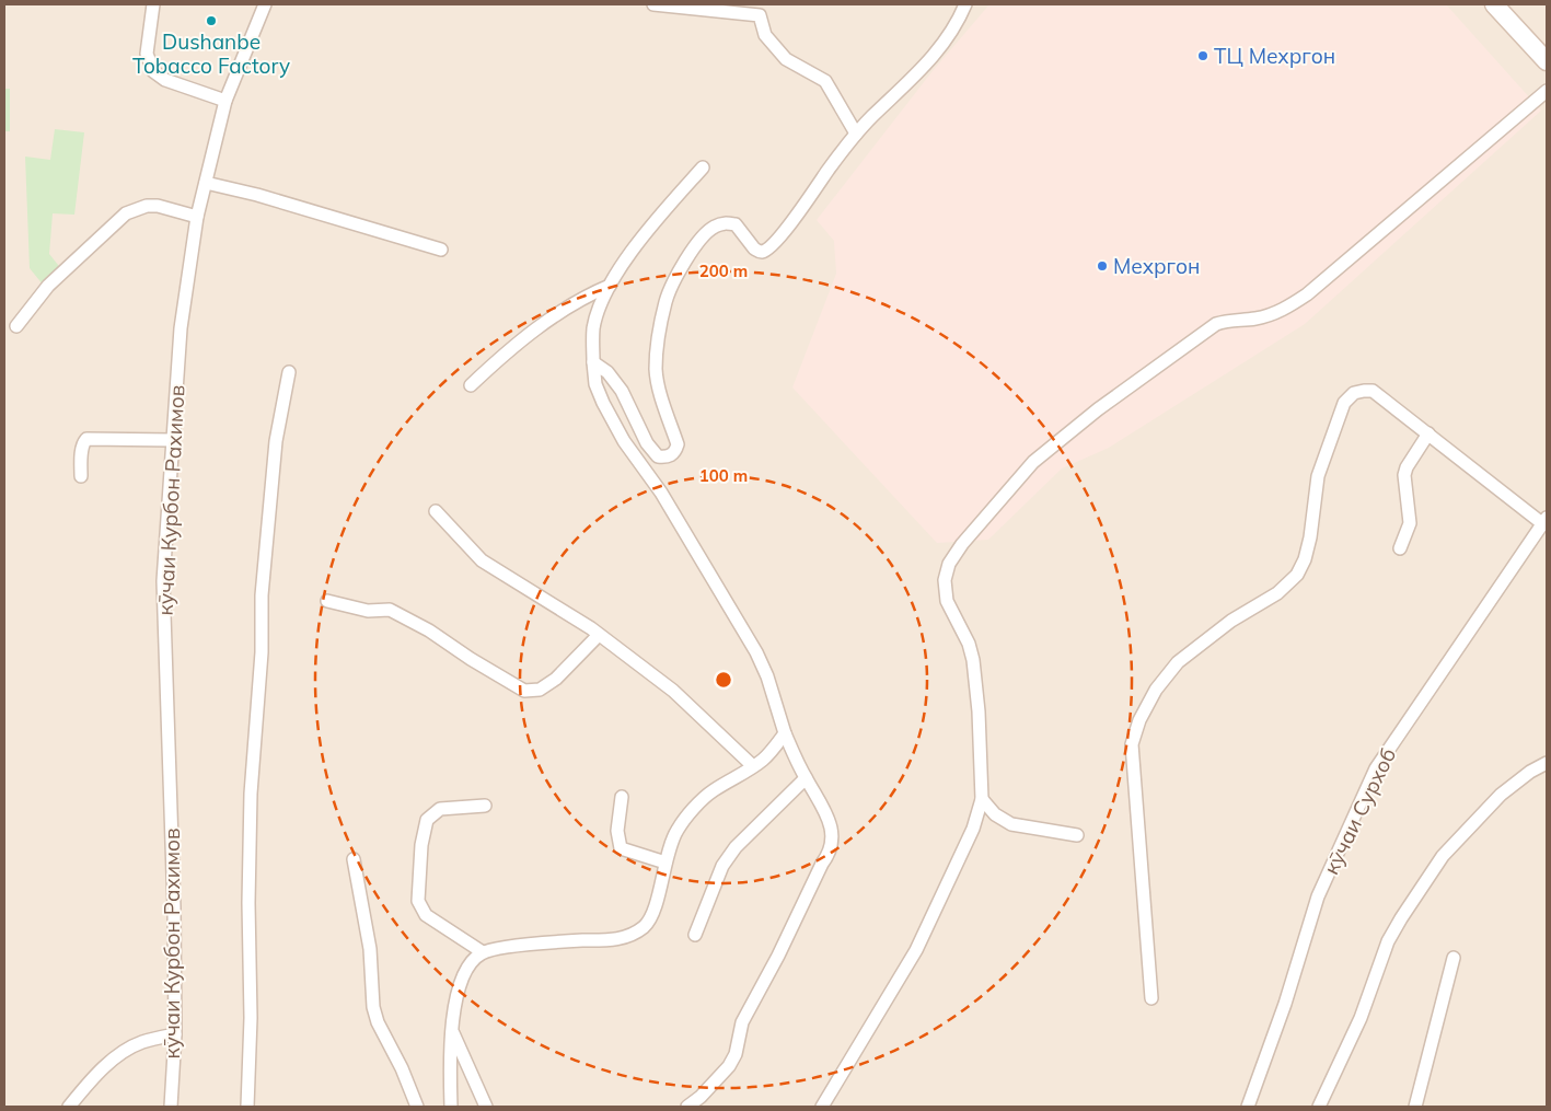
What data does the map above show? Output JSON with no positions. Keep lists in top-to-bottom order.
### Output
{
  "streets": {
    "street": ["кӯчаи Курбон Рахимов", "кӯчаи Сурхоб"]
  },
  "places": ["Dushanbe Tobacco Factory", "ТЦ Мехргон", "Мехргон"],
  "rings": ["200 m", "100 m"]
}
